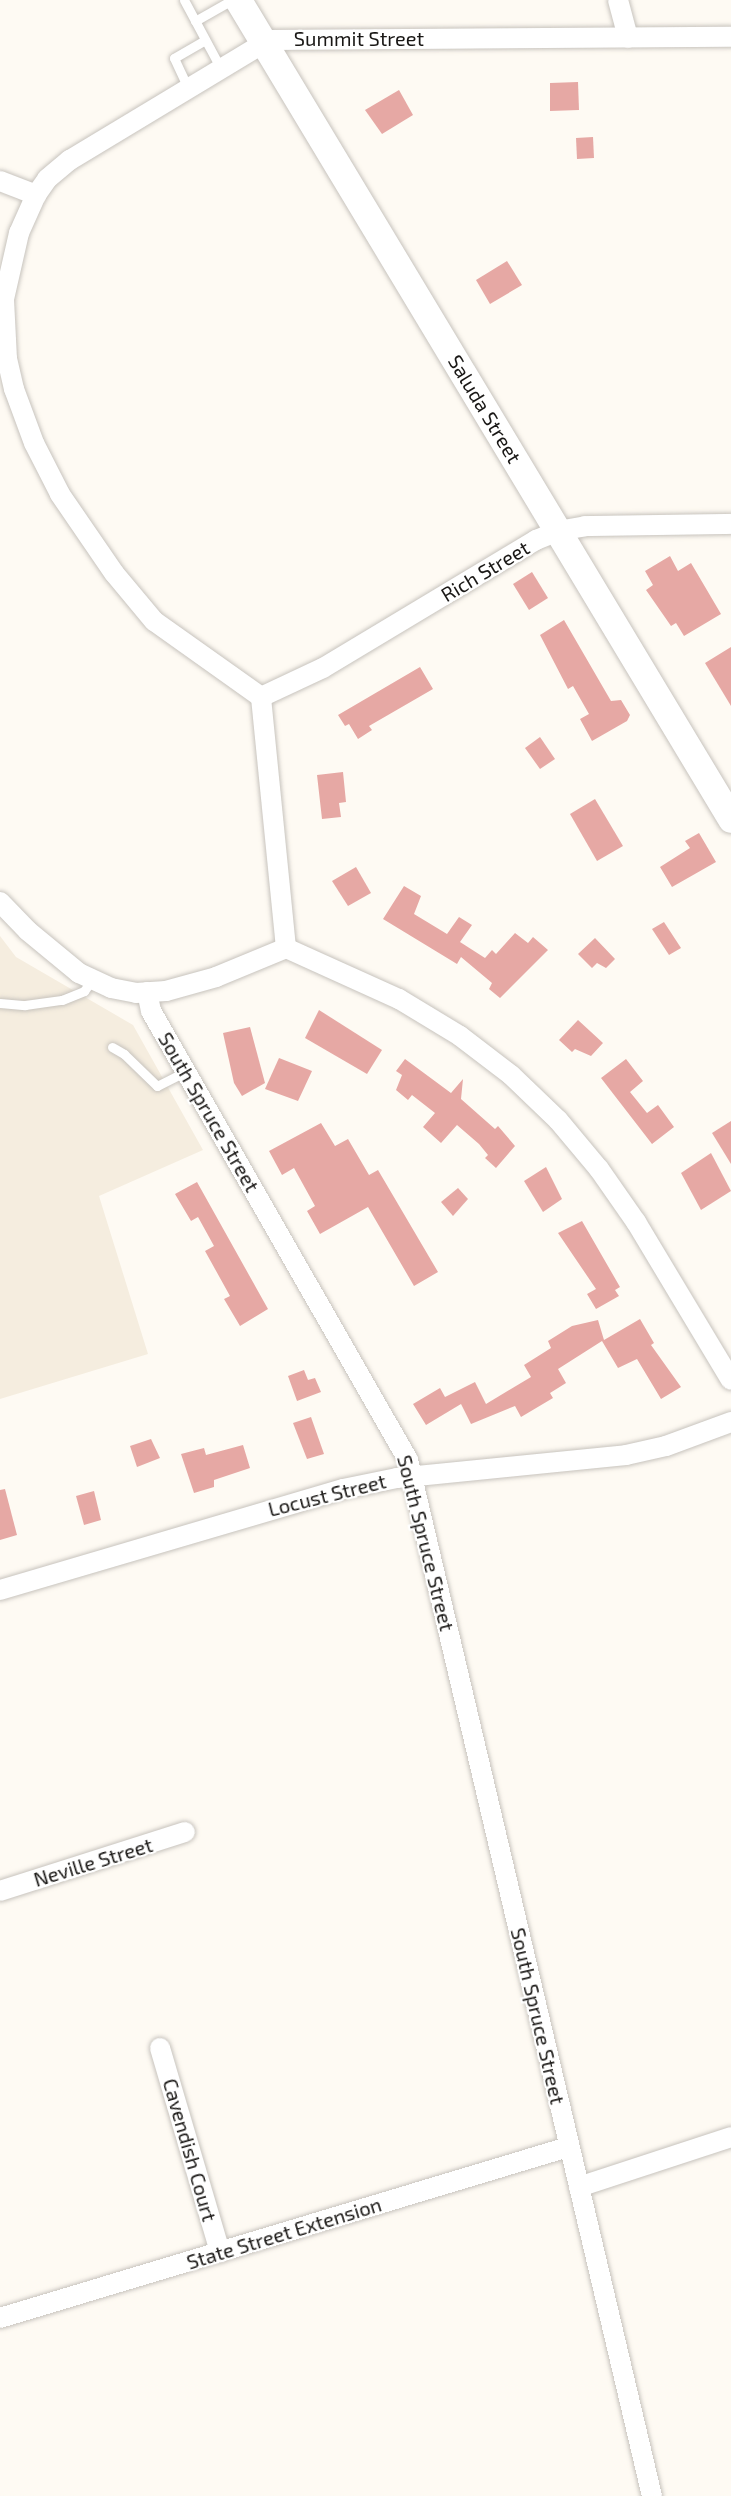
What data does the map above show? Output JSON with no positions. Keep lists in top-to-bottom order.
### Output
{
  "streets": {
    "main road": ["Saluda Street"],
    "street": [
      "Summit Street",
      "Rich Street",
      "South Spruce Street",
      "Locust Street",
      "Neville Street",
      "Cavendish Court",
      "State Street Extension"
    ]
  },
  "crossings": [
    ["Summit Street", "Saluda Street"],
    ["Summit Street", "Rich Street"],
    ["Saluda Street", "Rich Street"],
    ["South Spruce Street", "Locust Street"],
    ["South Spruce Street", "State Street Extension"],
    ["Cavendish Court", "State Street Extension"]
  ]
}
